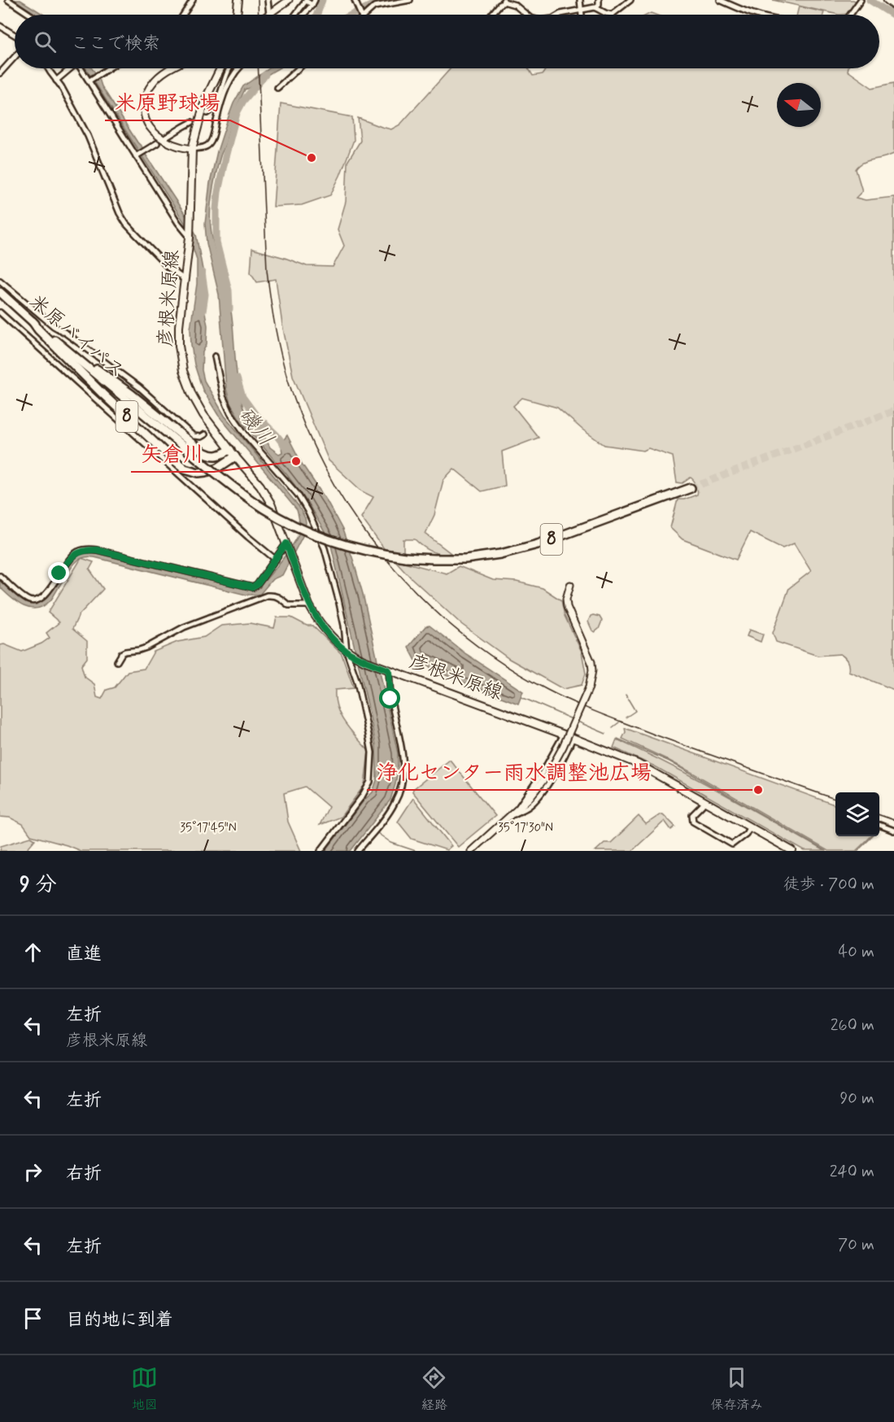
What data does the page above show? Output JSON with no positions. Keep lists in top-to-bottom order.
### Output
{
  "streets": {
    "highway": ["米原バイパス", "8"],
    "main road": ["彦根米原線"]
  },
  "crossings": [
    ["彦根米原線", "8"],
    ["米原バイパス", "8"]
  ],
  "water": ["磯川"],
  "places": ["米原野球場", "矢倉川", "浄化センター雨水調整池広場"],
  "north": "left",
  "page": {
    "search": "ここで検索",
    "heading": ["9 分", "徒歩 · 700 m"],
    "list": [
      ["直進", "40 m"],
      ["左折", "彦根米原線", "260 m"],
      ["左折", "90 m"],
      ["右折", "240 m"],
      ["左折", "70 m"],
      "目的地に到着"
    ],
    "nav": ["地図", "経路", "保存済み"]
  },
  "coordinates": ["35°17'45\"N", "35°17'30\"N"]
}
